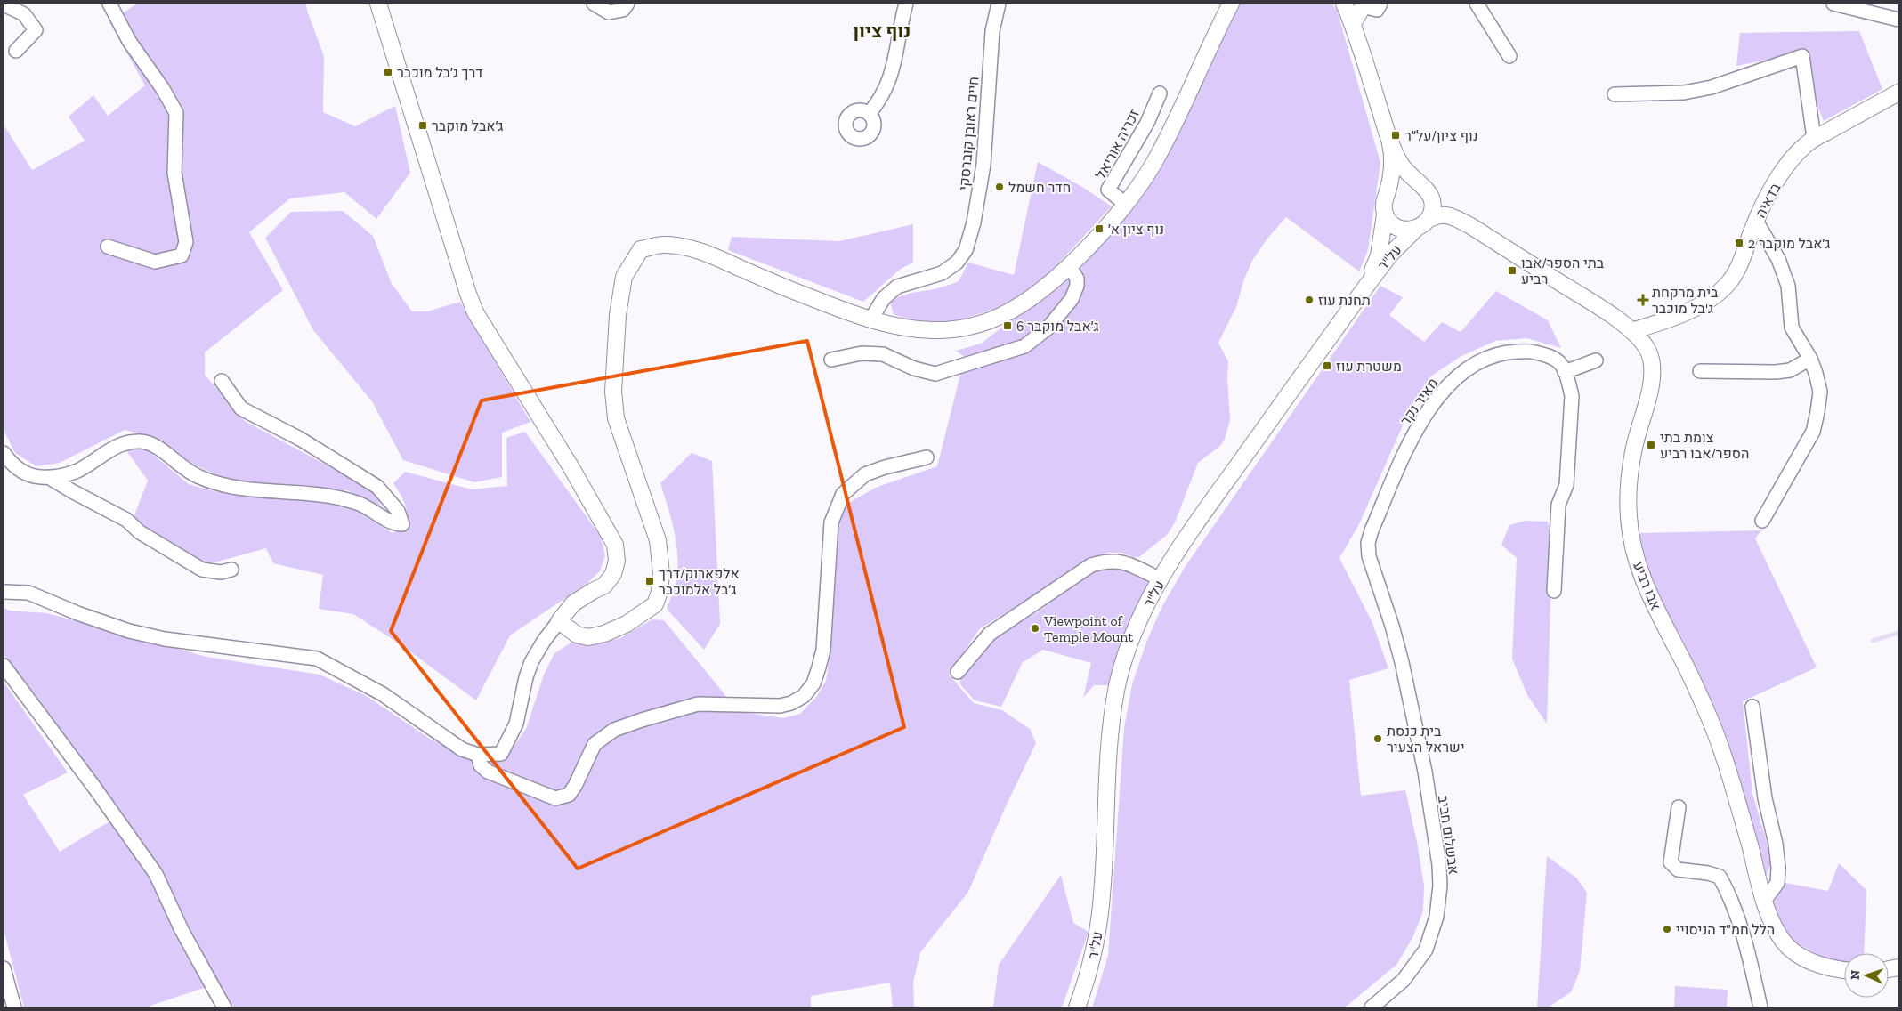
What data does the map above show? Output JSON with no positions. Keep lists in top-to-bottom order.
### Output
{
  "streets": {
    "street": [
      "חיים ראובן קוברסקי",
      "זכריה אוריאל",
      "בדאיה",
      "על\"ר",
      "מאיר נקר",
      "אבו רביע",
      "אבשלום חביב"
    ]
  },
  "crossings": [
    ["בדאיה", "אבו רביע"],
    ["על\"ר", "אבו רביע"],
    ["מאיר נקר", "אבשלום חביב"]
  ],
  "districts": ["נוף ציון"],
  "places": {
    "transit": [
      "דרך ג׳בל מוכבר",
      "ג׳אבל מוקבר",
      "נוף ציון/על״ר",
      "נוף ציון א׳",
      "ג׳אבל מוקבר 2",
      "בתי הספר/אבו רביע",
      "ג׳אבל מוקבר 6",
      "משטרת עוז",
      "צומת בתי הספר/אבו רביע",
      "אלפארוק/דרך ג׳בל אלמוכבר"
    ],
    "other": [
      "חדר חשמל",
      "תחנת עוז",
      "Viewpoint of Temple Mount",
      "בית כנסת ישראל הצעיר",
      "הלל חמ״ד הניסויי"
    ],
    "health": ["בית מרקחת ג'בל מוכבר"]
  },
  "north": "left"
}
